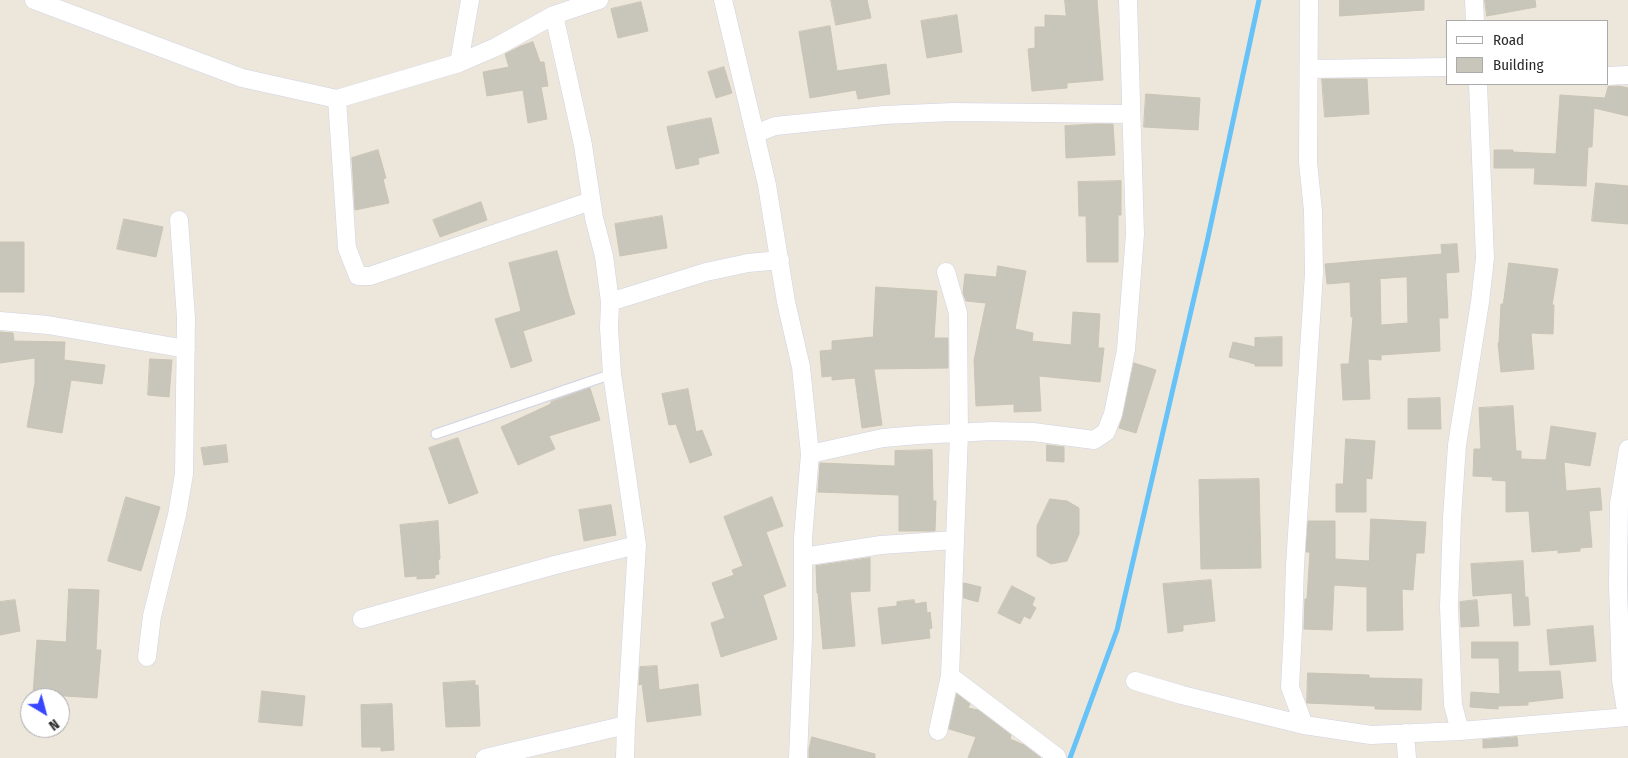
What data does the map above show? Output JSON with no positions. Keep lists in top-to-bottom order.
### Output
{
  "legend": ["Road", "Building"],
  "north": "bottom right"
}
